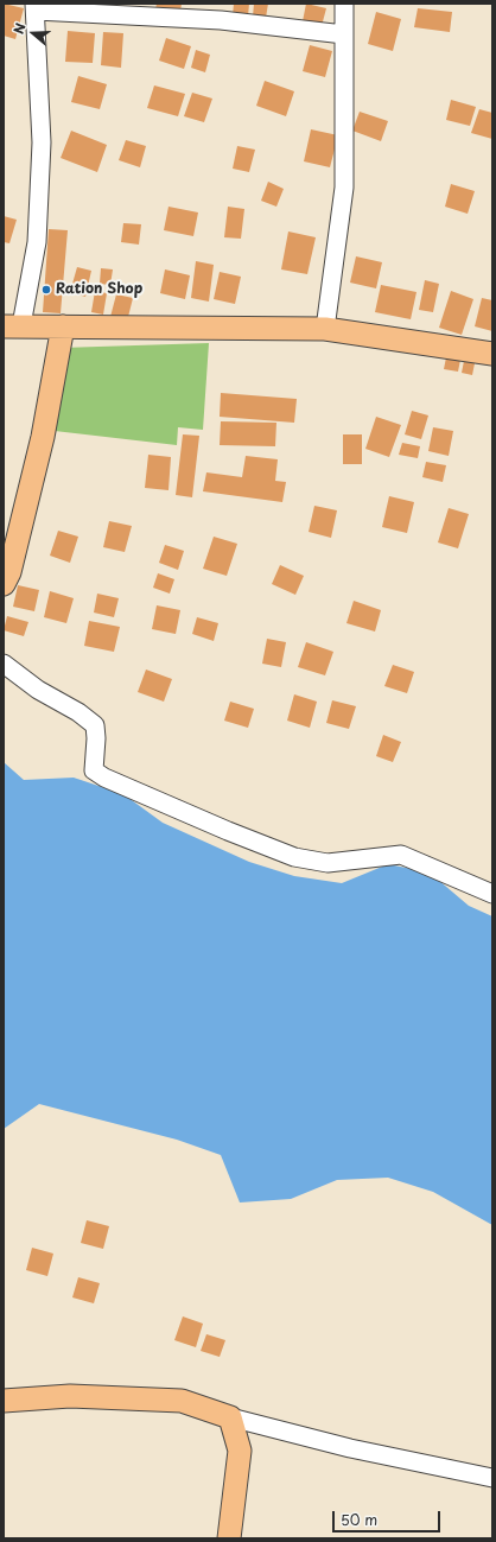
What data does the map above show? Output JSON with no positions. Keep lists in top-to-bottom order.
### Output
{
  "places": ["Ration Shop"],
  "scale_bar": "50 m",
  "north": "left"
}
